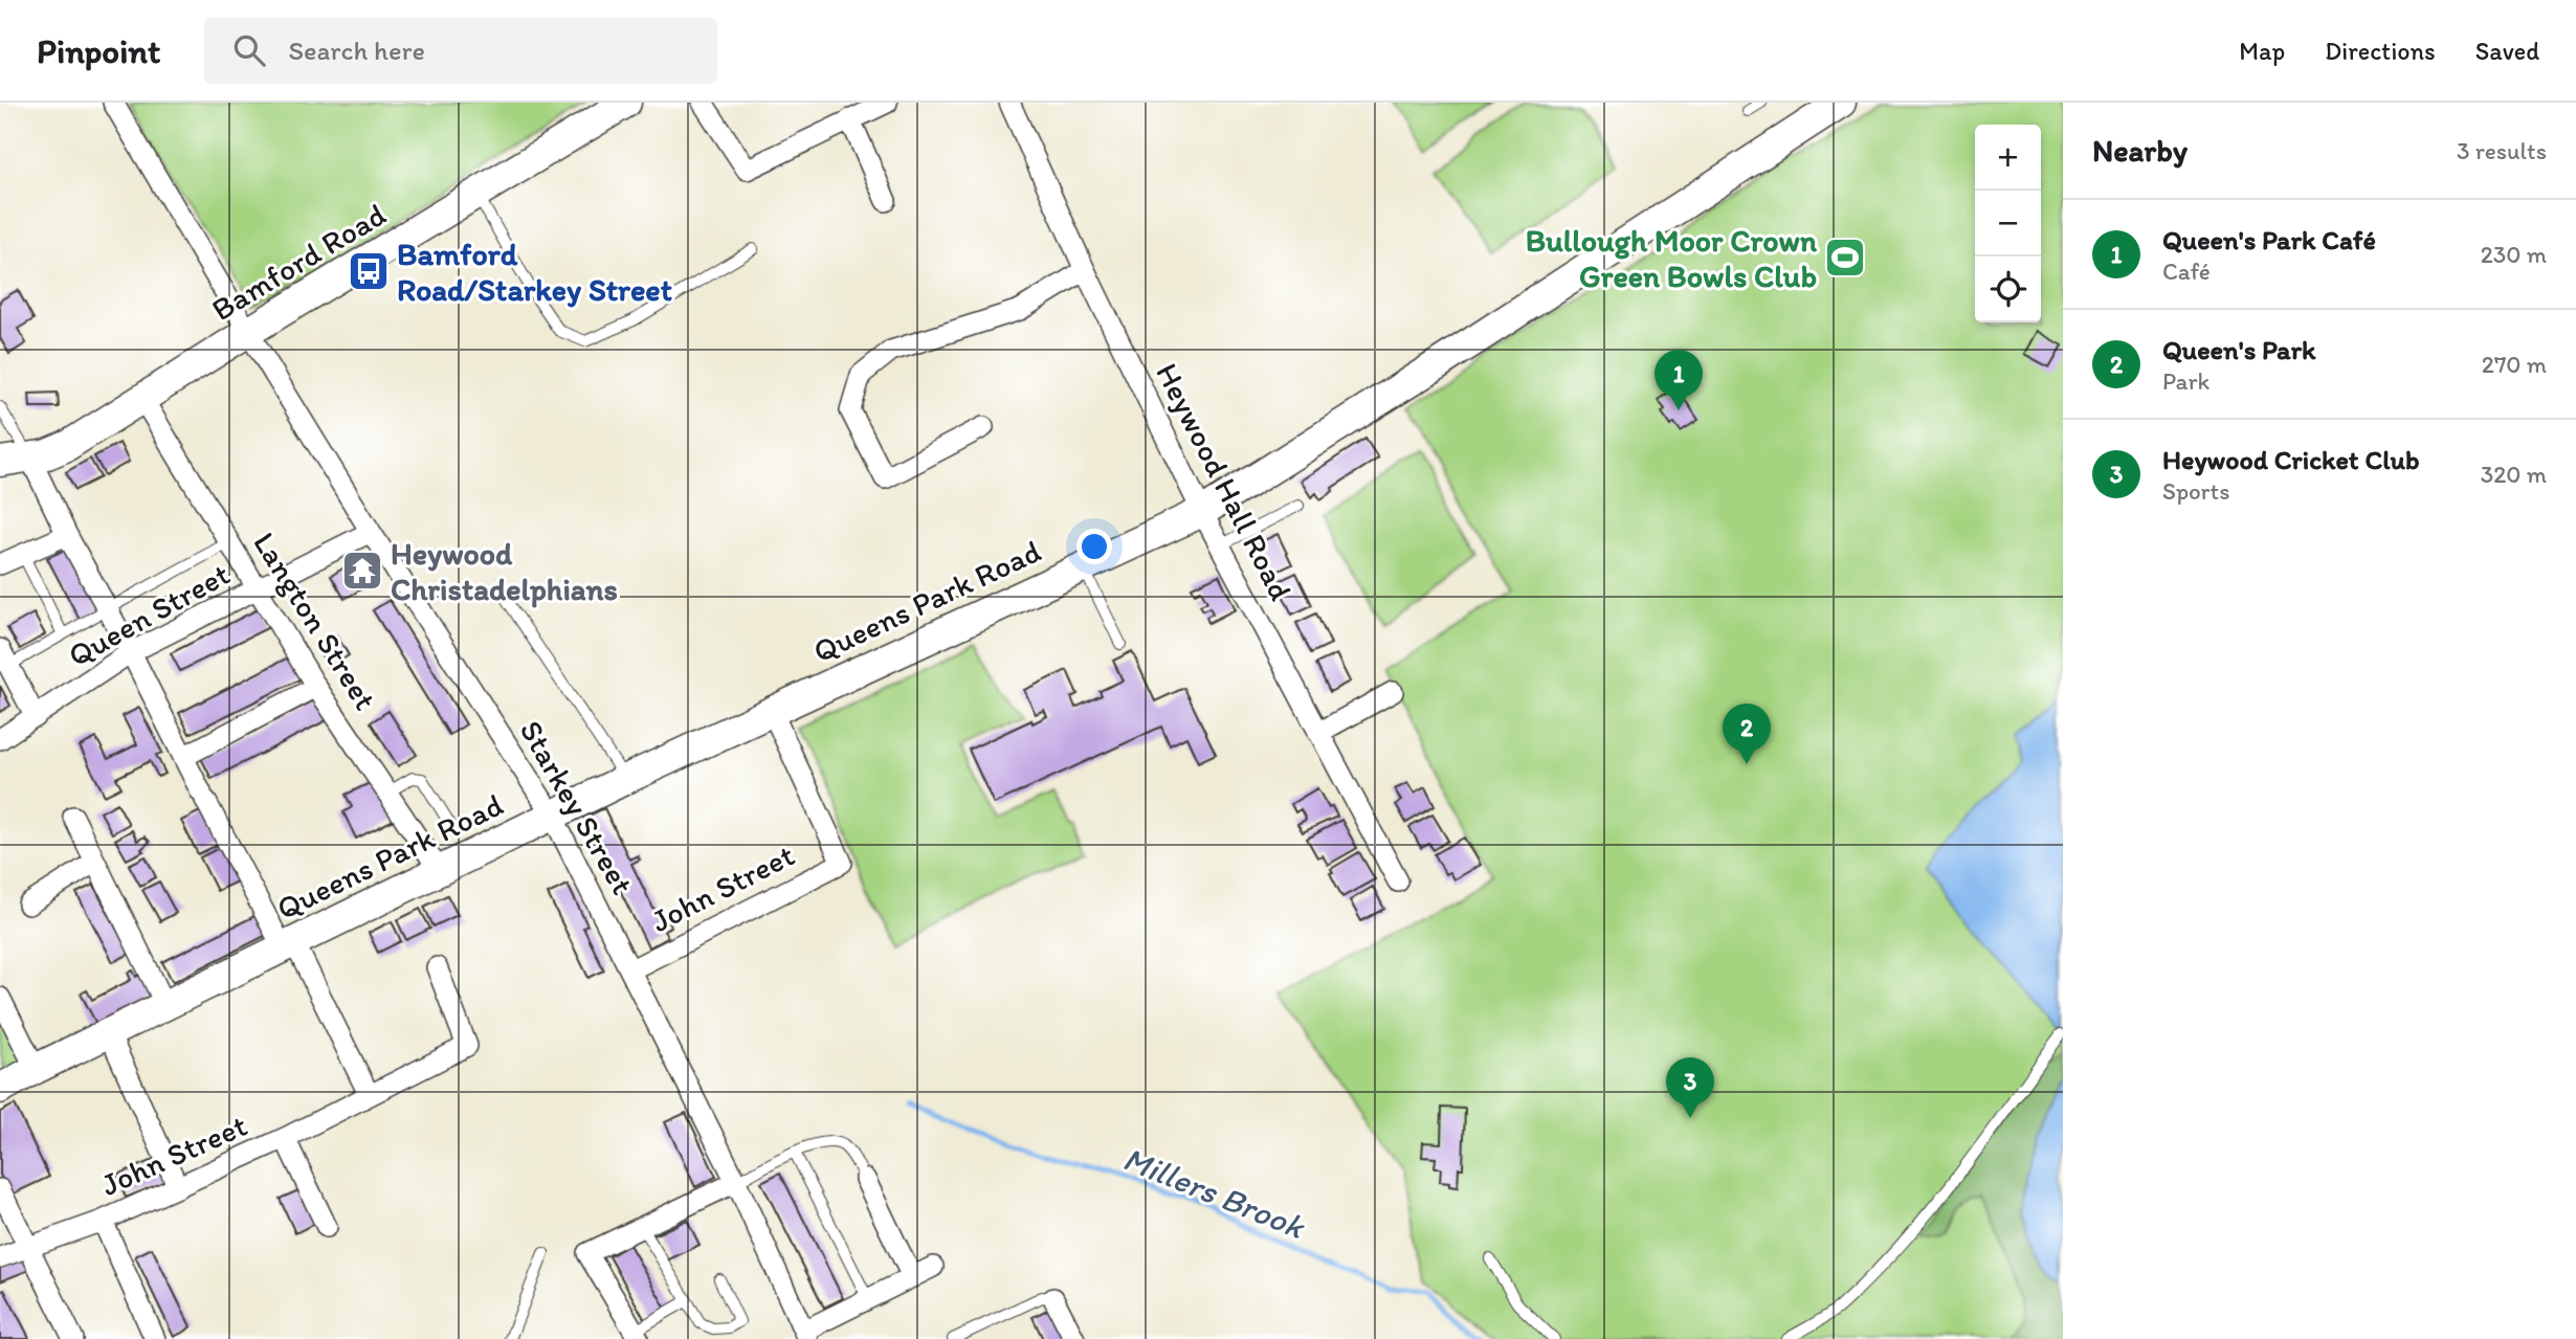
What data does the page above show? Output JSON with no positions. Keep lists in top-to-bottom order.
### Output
{
  "streets": {
    "street": [
      "Bamford Road",
      "Heywood Hall Road",
      "Queens Park Road",
      "Queen Street",
      "Langton Street",
      "Starkey Street",
      "John Street"
    ]
  },
  "crossings": [
    ["Bamford Road", "Langton Street"],
    ["Bamford Road", "Starkey Street"],
    ["Heywood Hall Road", "Queens Park Road"],
    ["Queens Park Road", "Langton Street"],
    ["Queens Park Road", "Starkey Street"],
    ["Queens Park Road", "John Street"],
    ["Queen Street", "Langton Street"],
    ["Queen Street", "Starkey Street"],
    ["Starkey Street", "John Street"]
  ],
  "water": ["Millers Brook"],
  "places": {
    "sports": ["Bullough Moor Crown Green Bowls Club"],
    "bus stop": ["Bamford Road/Starkey Street"],
    "temple": ["Heywood Christadelphians"]
  },
  "page": {
    "header": "Pinpoint",
    "search": "Search here",
    "nav": ["Map", "Directions", "Saved"],
    "heading": ["Nearby", "3 results"],
    "map_buttons": ["+", "−"],
    "list": [
      {
        "mark": "1",
        "name": "Queen's Park Café",
        "note": "Café",
        "value": "230 m"
      },
      {
        "mark": "2",
        "name": "Queen's Park",
        "note": "Park",
        "value": "270 m"
      },
      {
        "mark": "3",
        "name": "Heywood Cricket Club",
        "note": "Sports",
        "value": "320 m"
      }
    ],
    "pins": ["1", "2", "3"]
  }
}
